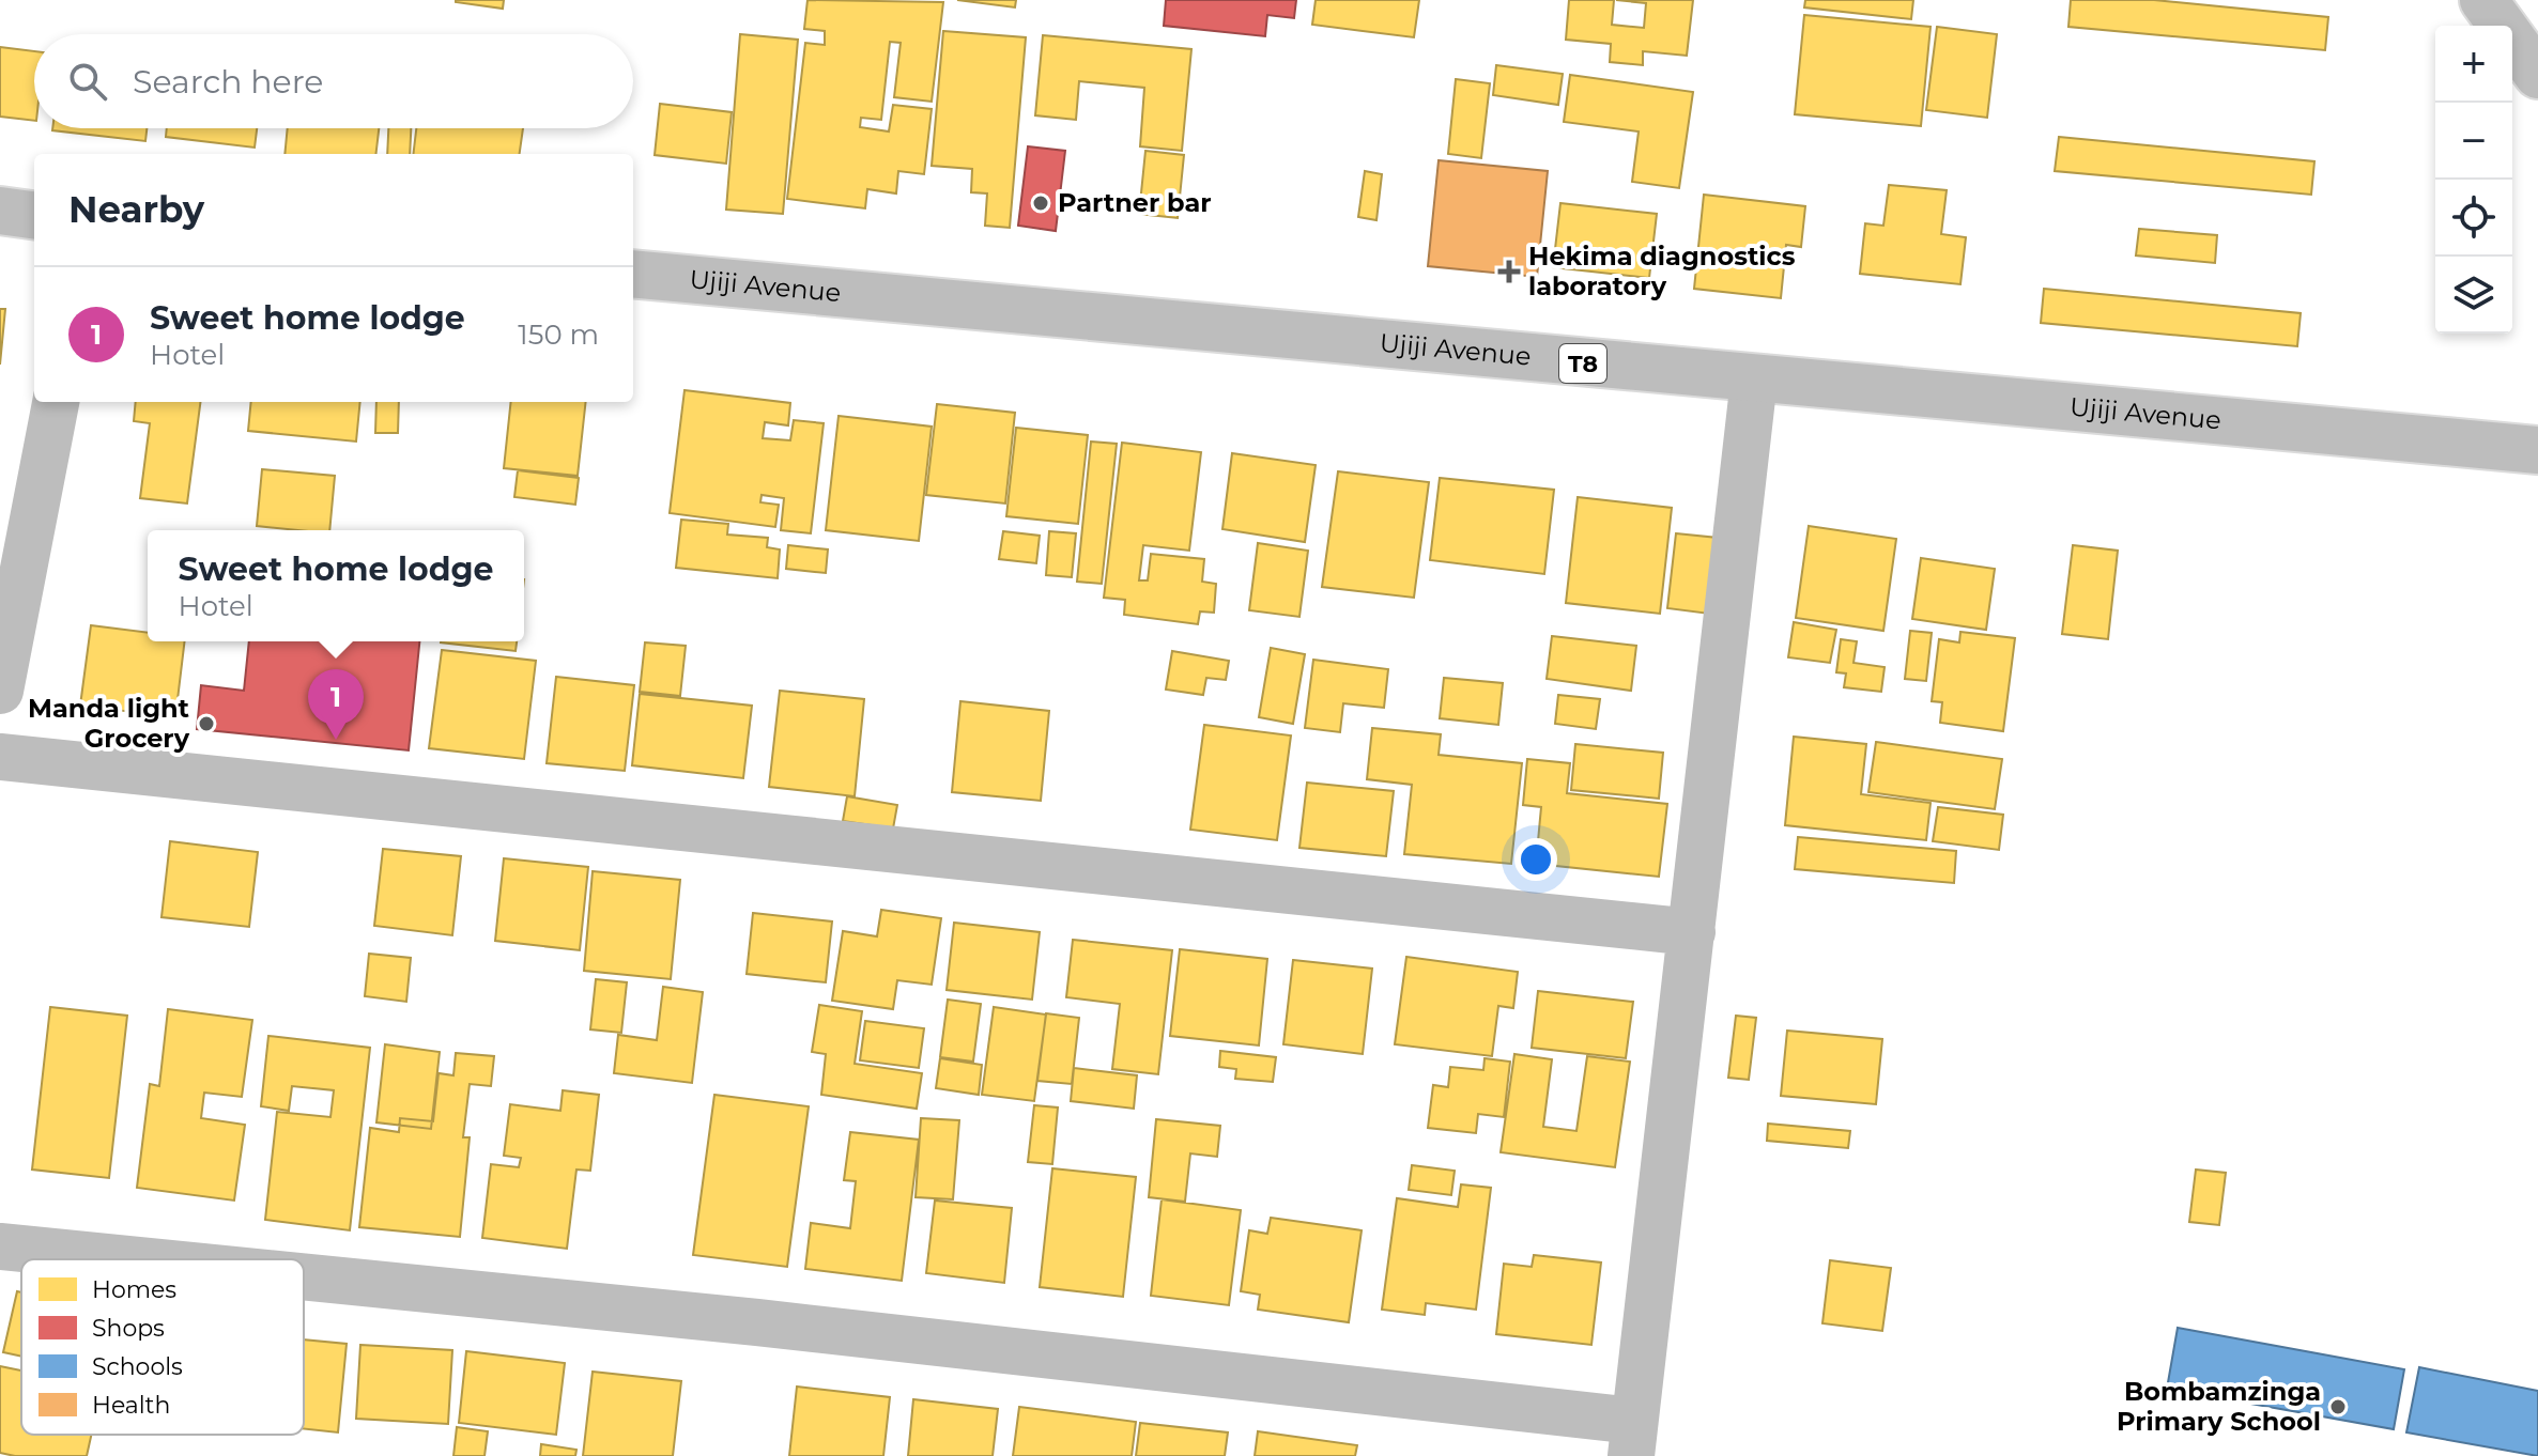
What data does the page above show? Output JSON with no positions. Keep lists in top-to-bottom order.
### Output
{
  "streets": {
    "main road": ["Ujiji Avenue", "T8"]
  },
  "places": {
    "other": ["Partner bar", "Manda light Grocery", "Bombamzinga Primary School"],
    "health": ["Hekima diagnostics laboratory"]
  },
  "legend": [
    "Homes",
    "Shops",
    "Schools",
    "Health"
  ],
  "page": {
    "map_buttons": ["+", "−"],
    "search": "Search here",
    "heading": "Nearby",
    "list": [
      {
        "mark": "1",
        "name": "Sweet home lodge",
        "note": "Hotel",
        "value": "150 m"
      }
    ],
    "popup": ["Sweet home lodge", "Hotel"],
    "pins": "1"
  }
}
